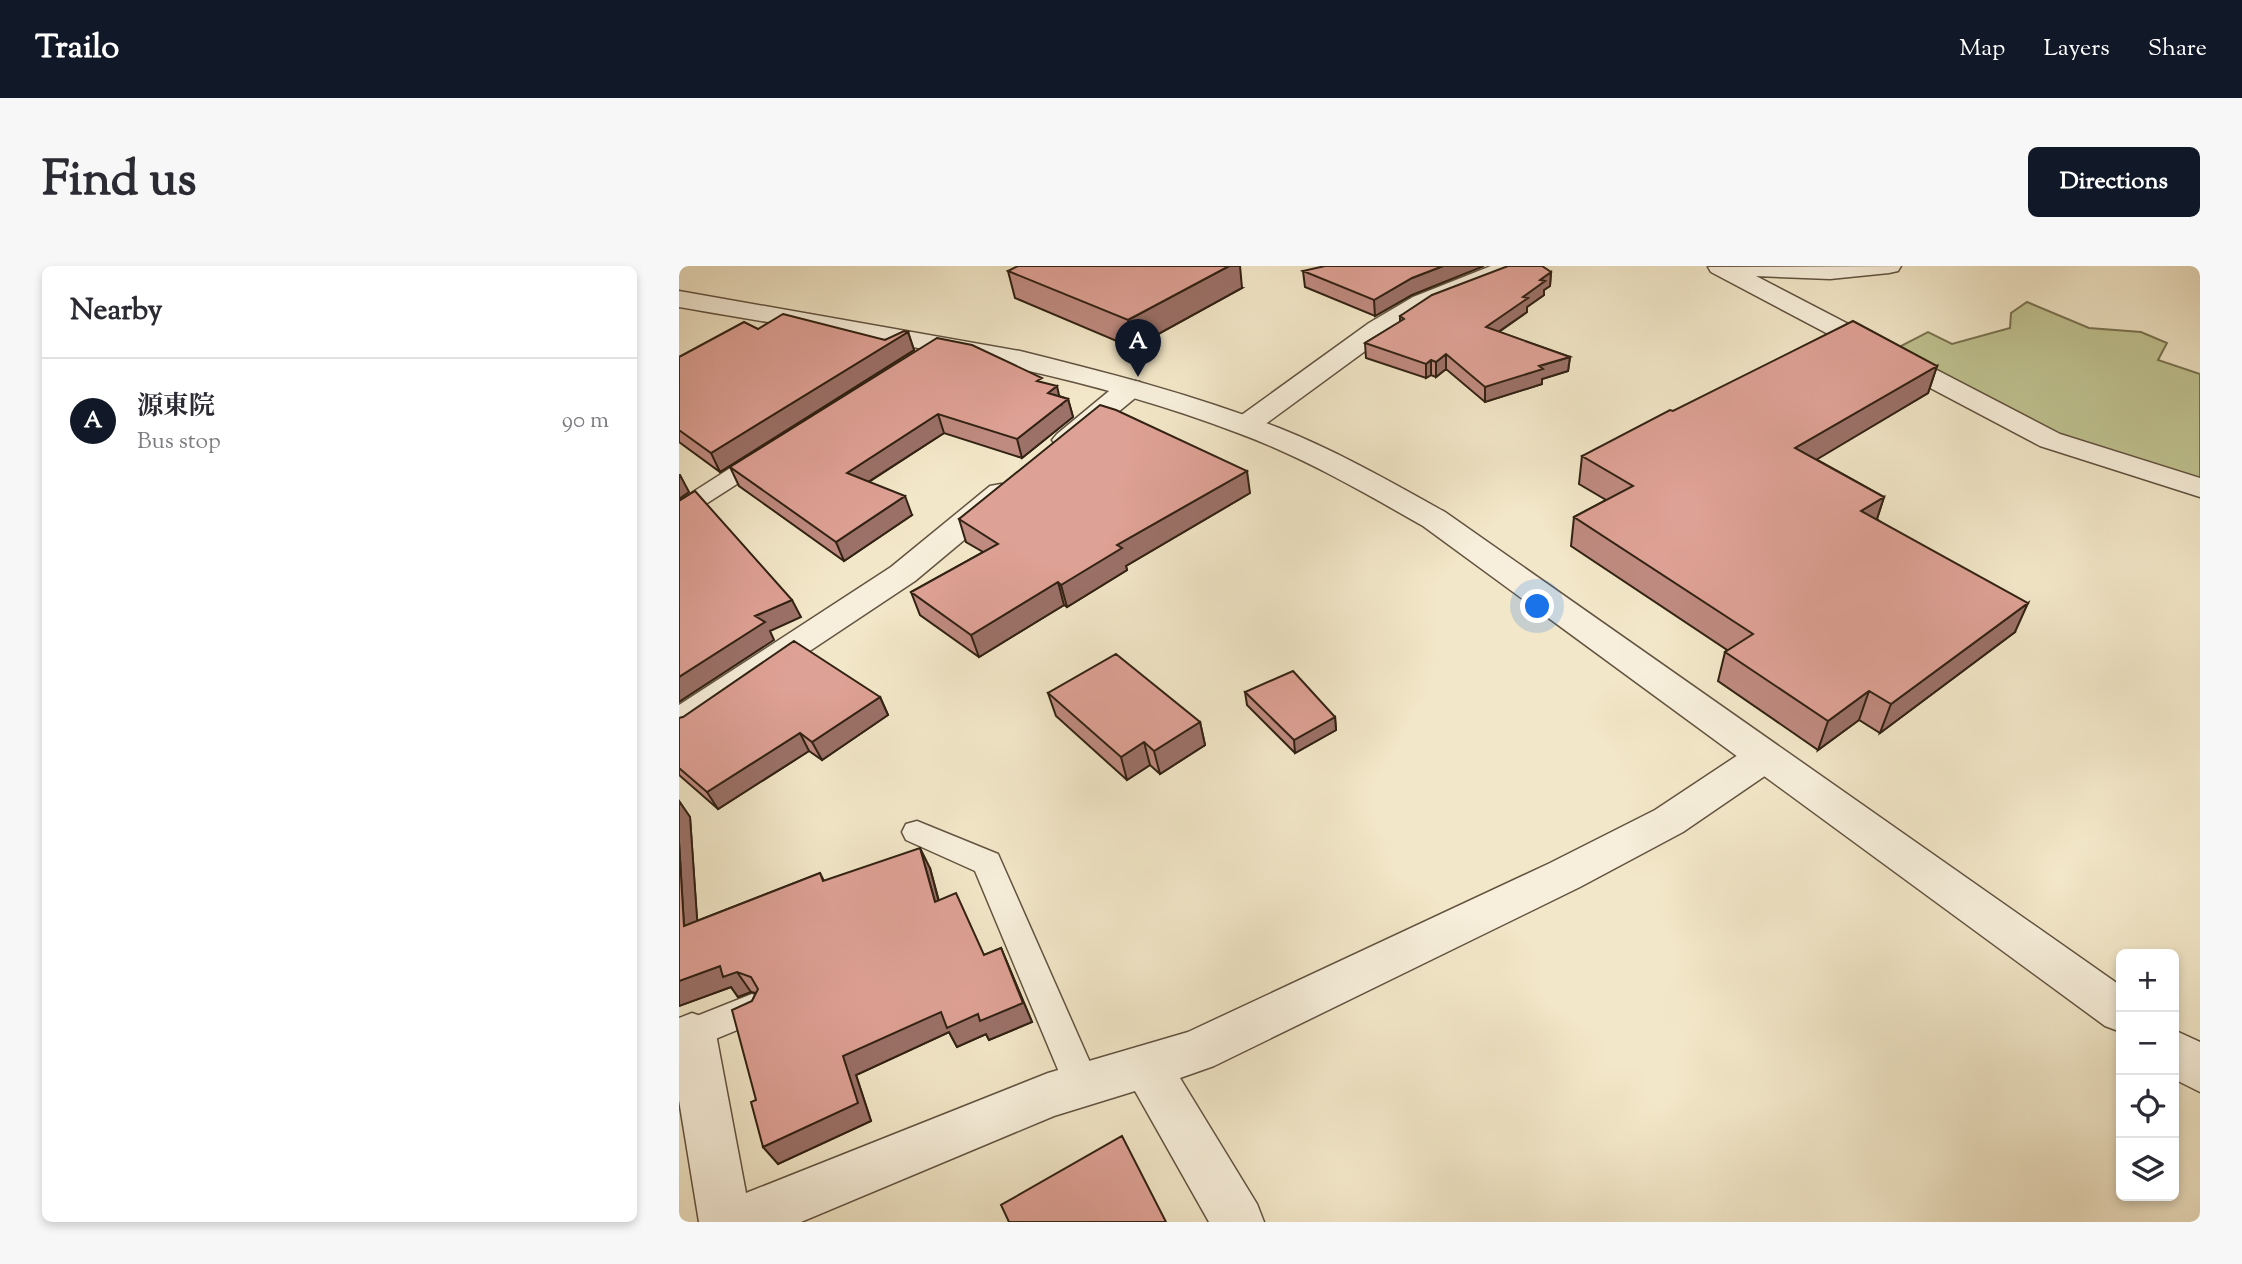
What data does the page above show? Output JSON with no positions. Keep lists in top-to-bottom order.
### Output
{
  "page": {
    "header": "Trailo",
    "nav": ["Map", "Layers", "Share"],
    "title": "Find us",
    "buttons": "Directions",
    "heading": "Nearby",
    "pins": "A",
    "list": [
      {
        "mark": "A",
        "name": "源東院",
        "note": "Bus stop",
        "value": "90 m"
      }
    ],
    "map_buttons": ["+", "−"]
  }
}
